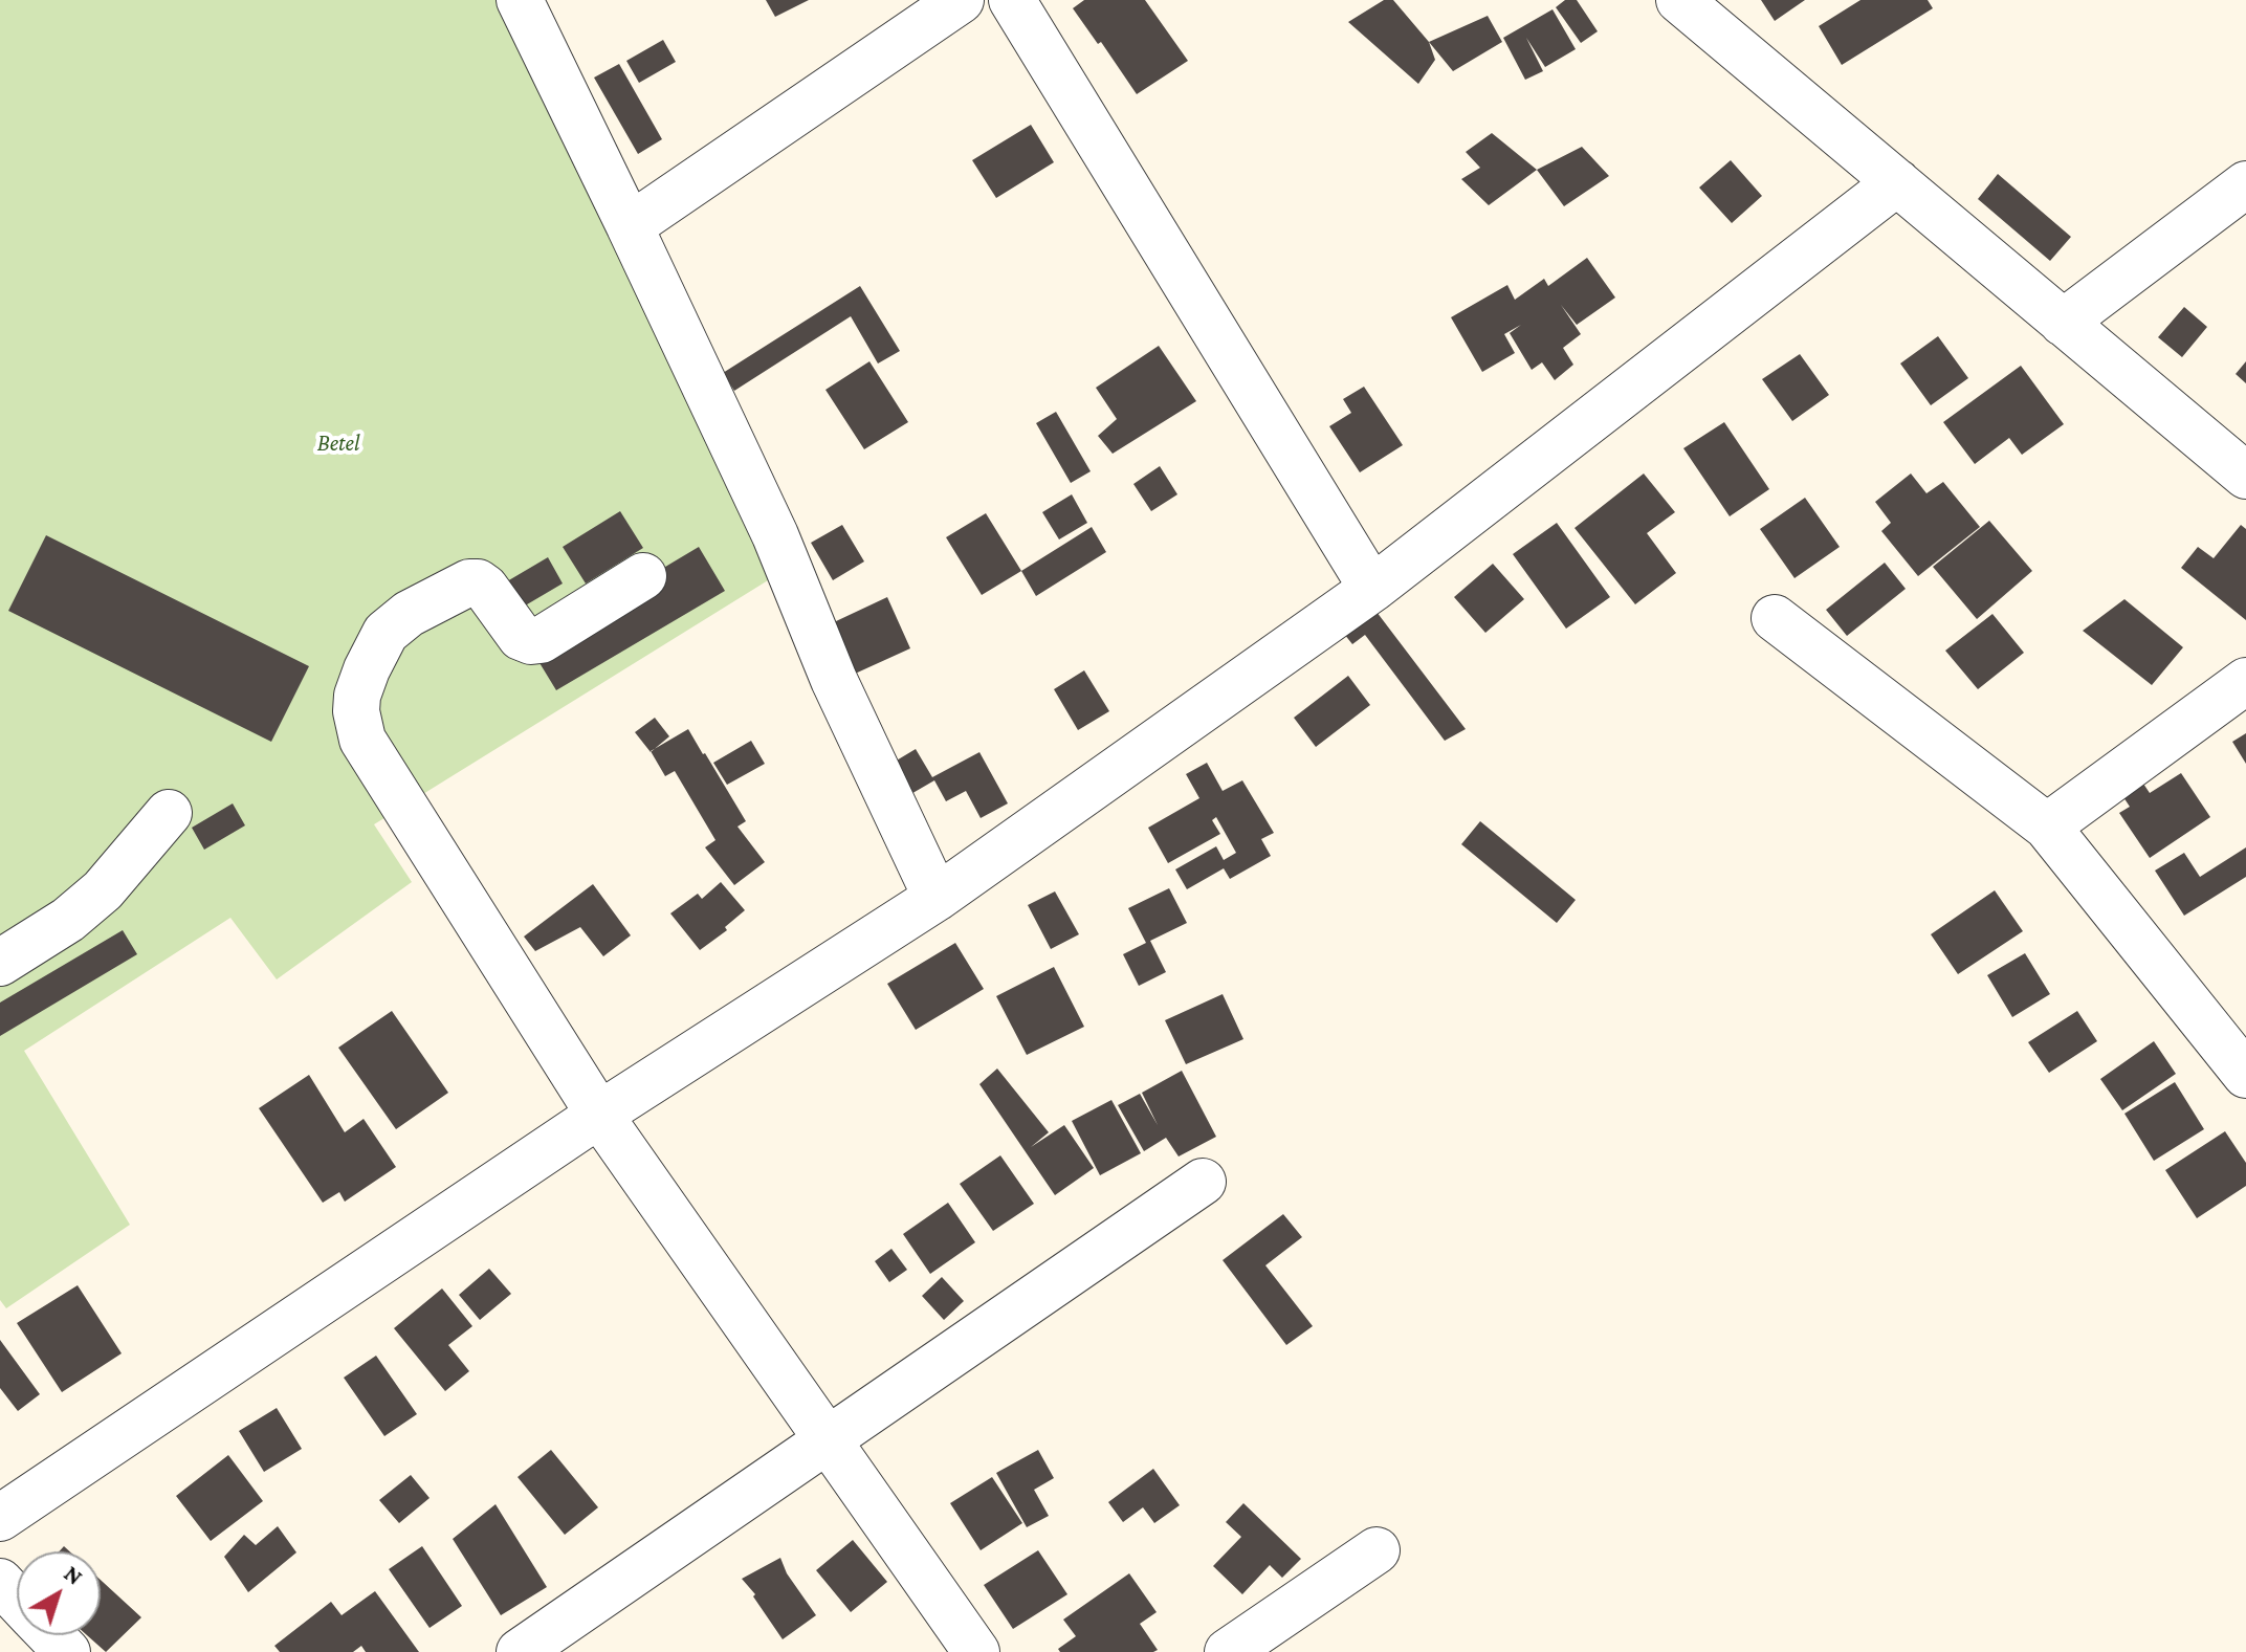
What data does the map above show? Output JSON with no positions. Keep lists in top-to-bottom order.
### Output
{
  "parks": ["Betel"],
  "north": "top right"
}
